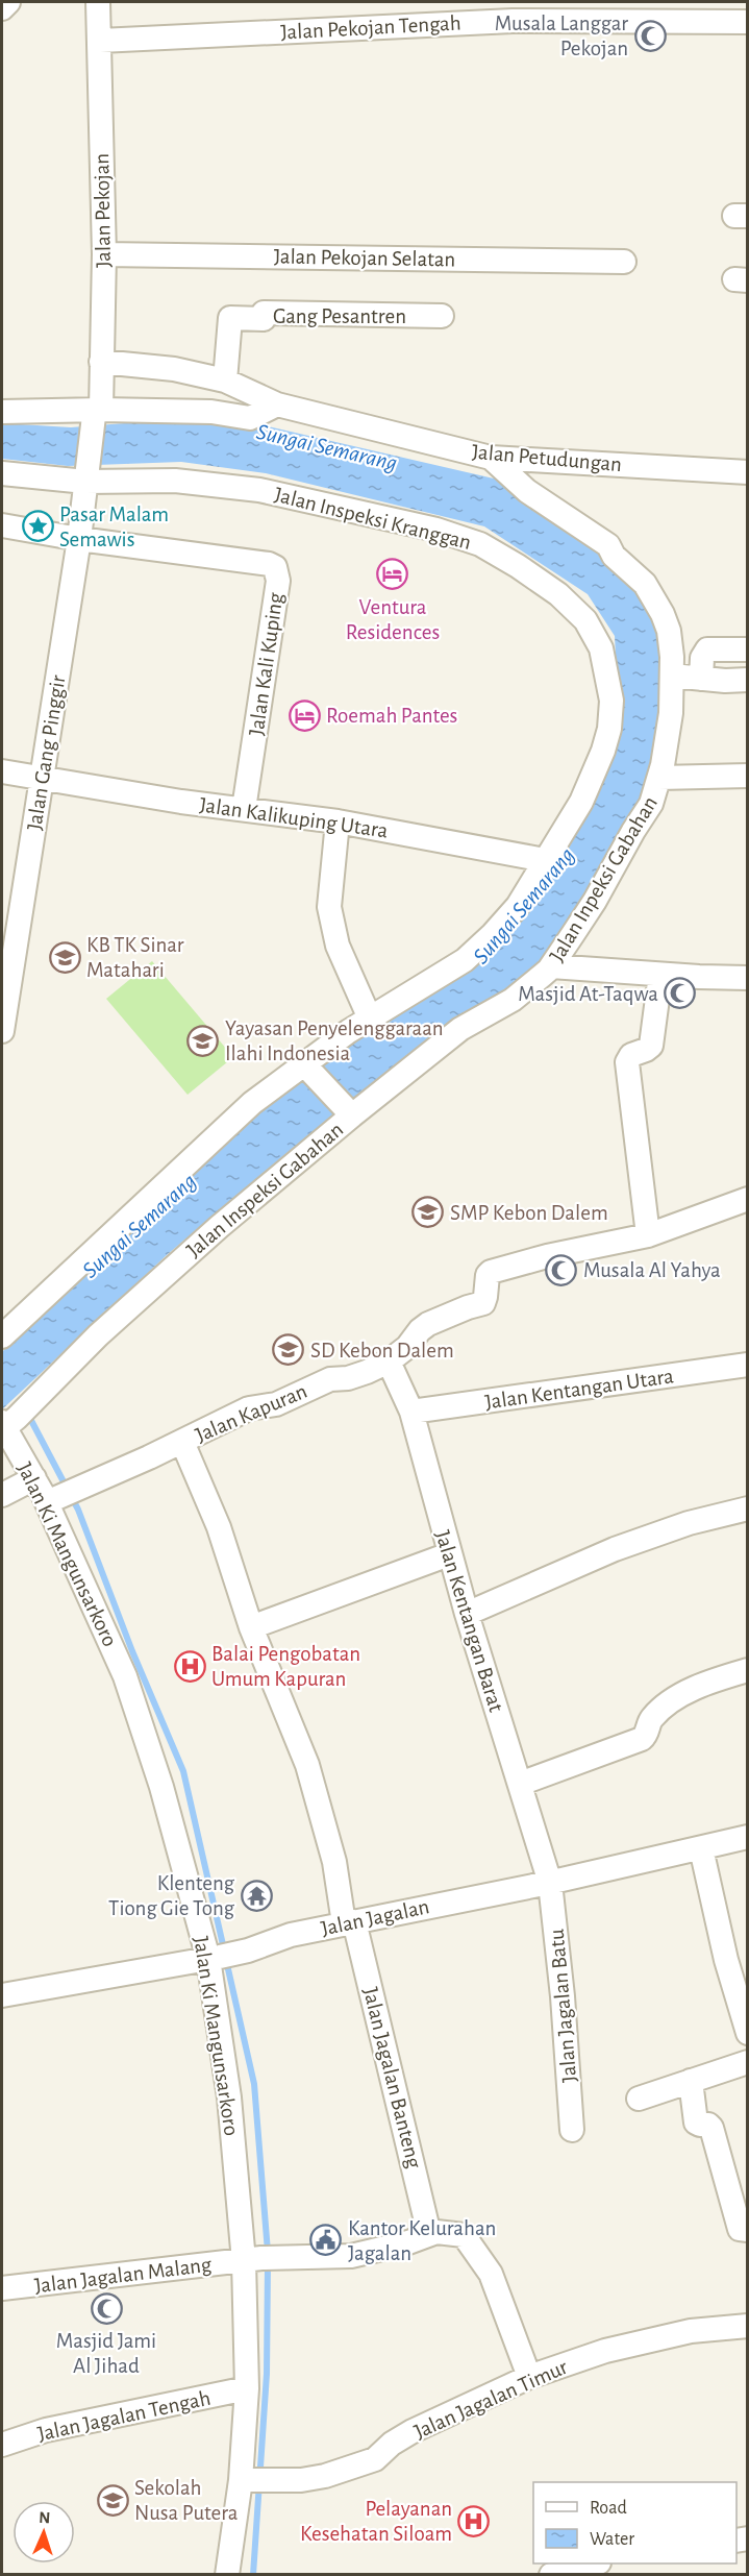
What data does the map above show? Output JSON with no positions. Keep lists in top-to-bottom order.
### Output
{
  "streets": {
    "street": [
      "Jalan Pekojan Tengah",
      "Jalan Pekojan",
      "Jalan Pekojan Selatan",
      "Gang Pesantren",
      "Jalan Petudungan",
      "Jalan Inspeksi Kranggan",
      "Jalan Kali Kuping",
      "Jalan Gang Pinggir",
      "Jalan Kalikuping Utara",
      "Jalan Inpeksi Gabahan",
      "Jalan Inspeksi Gabahan",
      "Jalan Kentangan Utara",
      "Jalan Kapuran",
      "Jalan Ki Mangunsarkoro",
      "Jalan Kentangan Barat",
      "Jalan Jagalan",
      "Jalan Jagalan Batu",
      "Jalan Jagalan Banteng",
      "Jalan Jagalan Malang",
      "Jalan Jagalan Timur",
      "Jalan Jagalan Tengah"
    ]
  },
  "crossings": [
    ["Jalan Pekojan Tengah", "Jalan Pekojan"],
    ["Jalan Pekojan", "Jalan Pekojan Selatan"],
    ["Jalan Pekojan", "Jalan Petudungan"],
    ["Jalan Pekojan", "Jalan Inspeksi Kranggan"],
    ["Jalan Pekojan", "Jalan Gang Pinggir"],
    ["Gang Pesantren", "Jalan Petudungan"],
    ["Jalan Petudungan", "Jalan Inpeksi Gabahan"],
    ["Jalan Inspeksi Kranggan", "Jalan Gang Pinggir"],
    ["Jalan Inspeksi Kranggan", "Jalan Kalikuping Utara"],
    ["Jalan Kali Kuping", "Jalan Gang Pinggir"],
    ["Jalan Kali Kuping", "Jalan Kalikuping Utara"],
    ["Jalan Gang Pinggir", "Jalan Kalikuping Utara"],
    ["Jalan Inpeksi Gabahan", "Jalan Inspeksi Gabahan"],
    ["Jalan Inspeksi Gabahan", "Jalan Ki Mangunsarkoro"],
    ["Jalan Kentangan Utara", "Jalan Kentangan Barat"],
    ["Jalan Kapuran", "Jalan Ki Mangunsarkoro"],
    ["Jalan Kapuran", "Jalan Kentangan Barat"],
    ["Jalan Kapuran", "Jalan Jagalan Banteng"],
    ["Jalan Ki Mangunsarkoro", "Jalan Jagalan"],
    ["Jalan Ki Mangunsarkoro", "Jalan Jagalan Malang"],
    ["Jalan Ki Mangunsarkoro", "Jalan Jagalan Timur"],
    ["Jalan Ki Mangunsarkoro", "Jalan Jagalan Tengah"],
    ["Jalan Kentangan Barat", "Jalan Jagalan"],
    ["Jalan Kentangan Barat", "Jalan Jagalan Batu"],
    ["Jalan Jagalan", "Jalan Jagalan Batu"],
    ["Jalan Jagalan", "Jalan Jagalan Banteng"]
  ],
  "water": ["Sungai Semarang"],
  "places": {
    "mosque": [
      "Musala Langgar Pekojan",
      "Masjid At-Taqwa",
      "Musala Al Yahya",
      "Masjid Jami Al Jihad"
    ],
    "place": ["Pasar Malam Semawis"],
    "hotel": ["Ventura Residences", "Roemah Pantes"],
    "school or university": [
      "KB TK Sinar Matahari",
      "Yayasan Penyelenggaraan Ilahi Indonesia",
      "SMP Kebon Dalem",
      "SD Kebon Dalem",
      "Sekolah Nusa Putera"
    ],
    "hospital": ["Balai Pengobatan Umum Kapuran", "Pelayanan Kesehatan Siloam"],
    "temple": ["Klenteng Tiong Gie Tong"],
    "public building": ["Kantor Kelurahan Jagalan"]
  },
  "legend": ["Road", "Water"],
  "north": "top"
}
